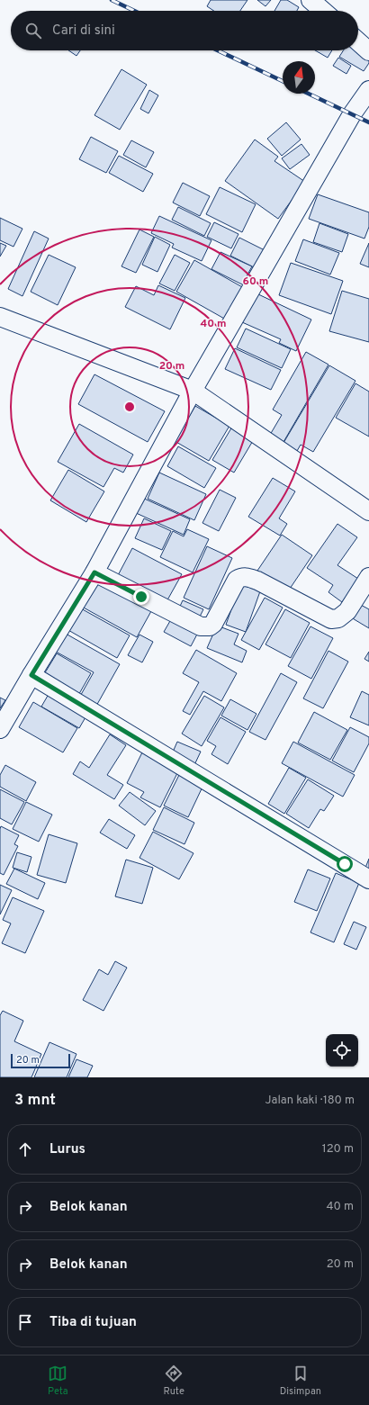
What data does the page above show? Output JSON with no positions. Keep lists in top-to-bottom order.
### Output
{
  "scale_bar": "20 m",
  "north": "top",
  "page": {
    "search": "Cari di sini",
    "scale": "20 m",
    "heading": ["3 mnt", "Jalan kaki · 180 m"],
    "list": [
      ["Lurus", "120 m"],
      ["Belok kanan", "40 m"],
      ["Belok kanan", "20 m"],
      "Tiba di tujuan"
    ],
    "nav": ["Peta", "Rute", "Disimpan"]
  },
  "rings": ["60 m", "40 m", "20 m"]
}
